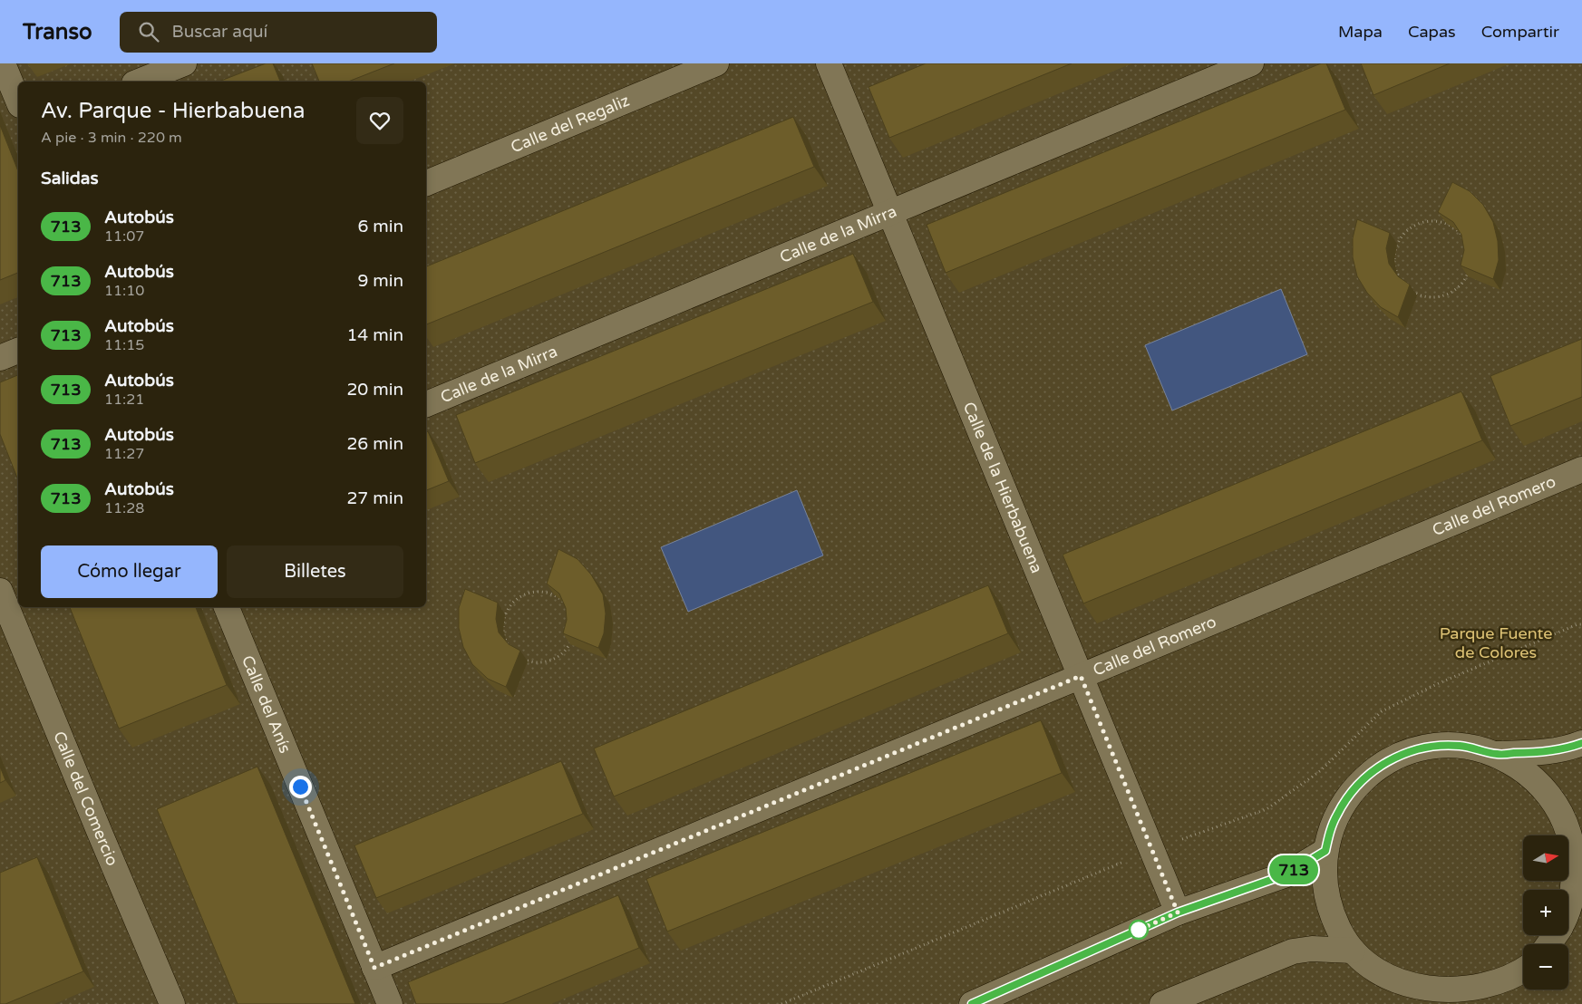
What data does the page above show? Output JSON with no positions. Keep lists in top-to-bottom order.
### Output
{
  "streets": {
    "street": [
      "Calle del Regaliz",
      "Calle de la Mirra",
      "Calle de la Hierbabuena",
      "Calle del Romero",
      "Calle del Anís",
      "Calle del Comercio"
    ]
  },
  "crossings": [
    ["Calle de la Mirra", "Calle de la Hierbabuena"],
    ["Calle de la Hierbabuena", "Calle del Romero"],
    ["Calle del Romero", "Calle del Anís"]
  ],
  "parks": ["Parque Fuente de Colores"],
  "lines": ["bus line 713"],
  "north": "right",
  "page": {
    "header": "Transo",
    "search": "Buscar aquí",
    "nav": ["Mapa", "Capas", "Compartir"],
    "on_map": "713",
    "heading": [
      ["Av. Parque - Hierbabuena", "A pie · 3 min · 220 m"],
      "Salidas"
    ],
    "list": [
      {
        "mark": "713",
        "name": "Autobús",
        "note": "11:07",
        "value": "6 min"
      },
      {
        "mark": "713",
        "name": "Autobús",
        "note": "11:10",
        "value": "9 min"
      },
      {
        "mark": "713",
        "name": "Autobús",
        "note": "11:15",
        "value": "14 min"
      },
      {
        "mark": "713",
        "name": "Autobús",
        "note": "11:21",
        "value": "20 min"
      },
      {
        "mark": "713",
        "name": "Autobús",
        "note": "11:27",
        "value": "26 min"
      },
      {
        "mark": "713",
        "name": "Autobús",
        "note": "11:28",
        "value": "27 min"
      }
    ],
    "buttons": ["Cómo llegar", "Billetes"],
    "map_buttons": ["+", "−"]
  }
}
